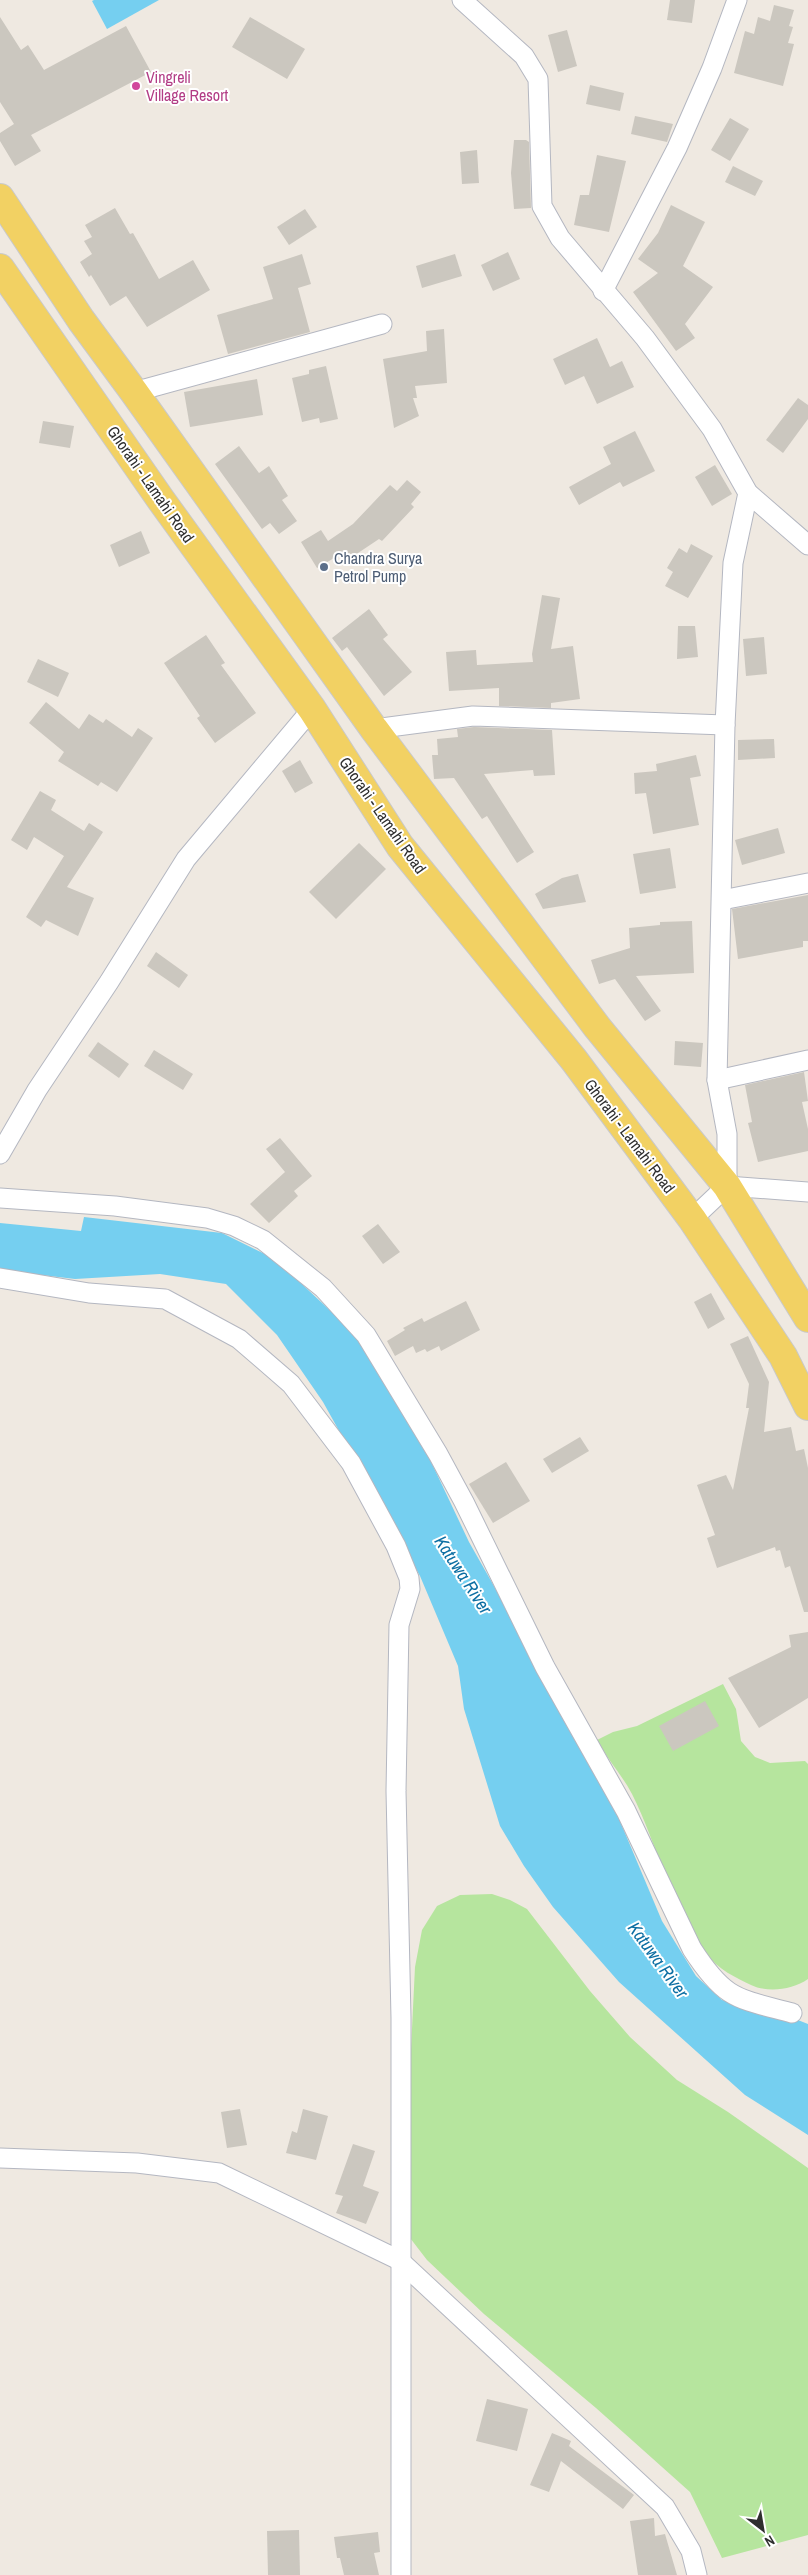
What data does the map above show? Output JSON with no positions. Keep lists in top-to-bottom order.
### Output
{
  "streets": {
    "main road": ["Ghorahi - Lamahi Road"]
  },
  "water": ["Katuwa River"],
  "places": ["Vingreli Village Resort", "Chandra Surya Petrol Pump"],
  "north": "bottom right"
}
